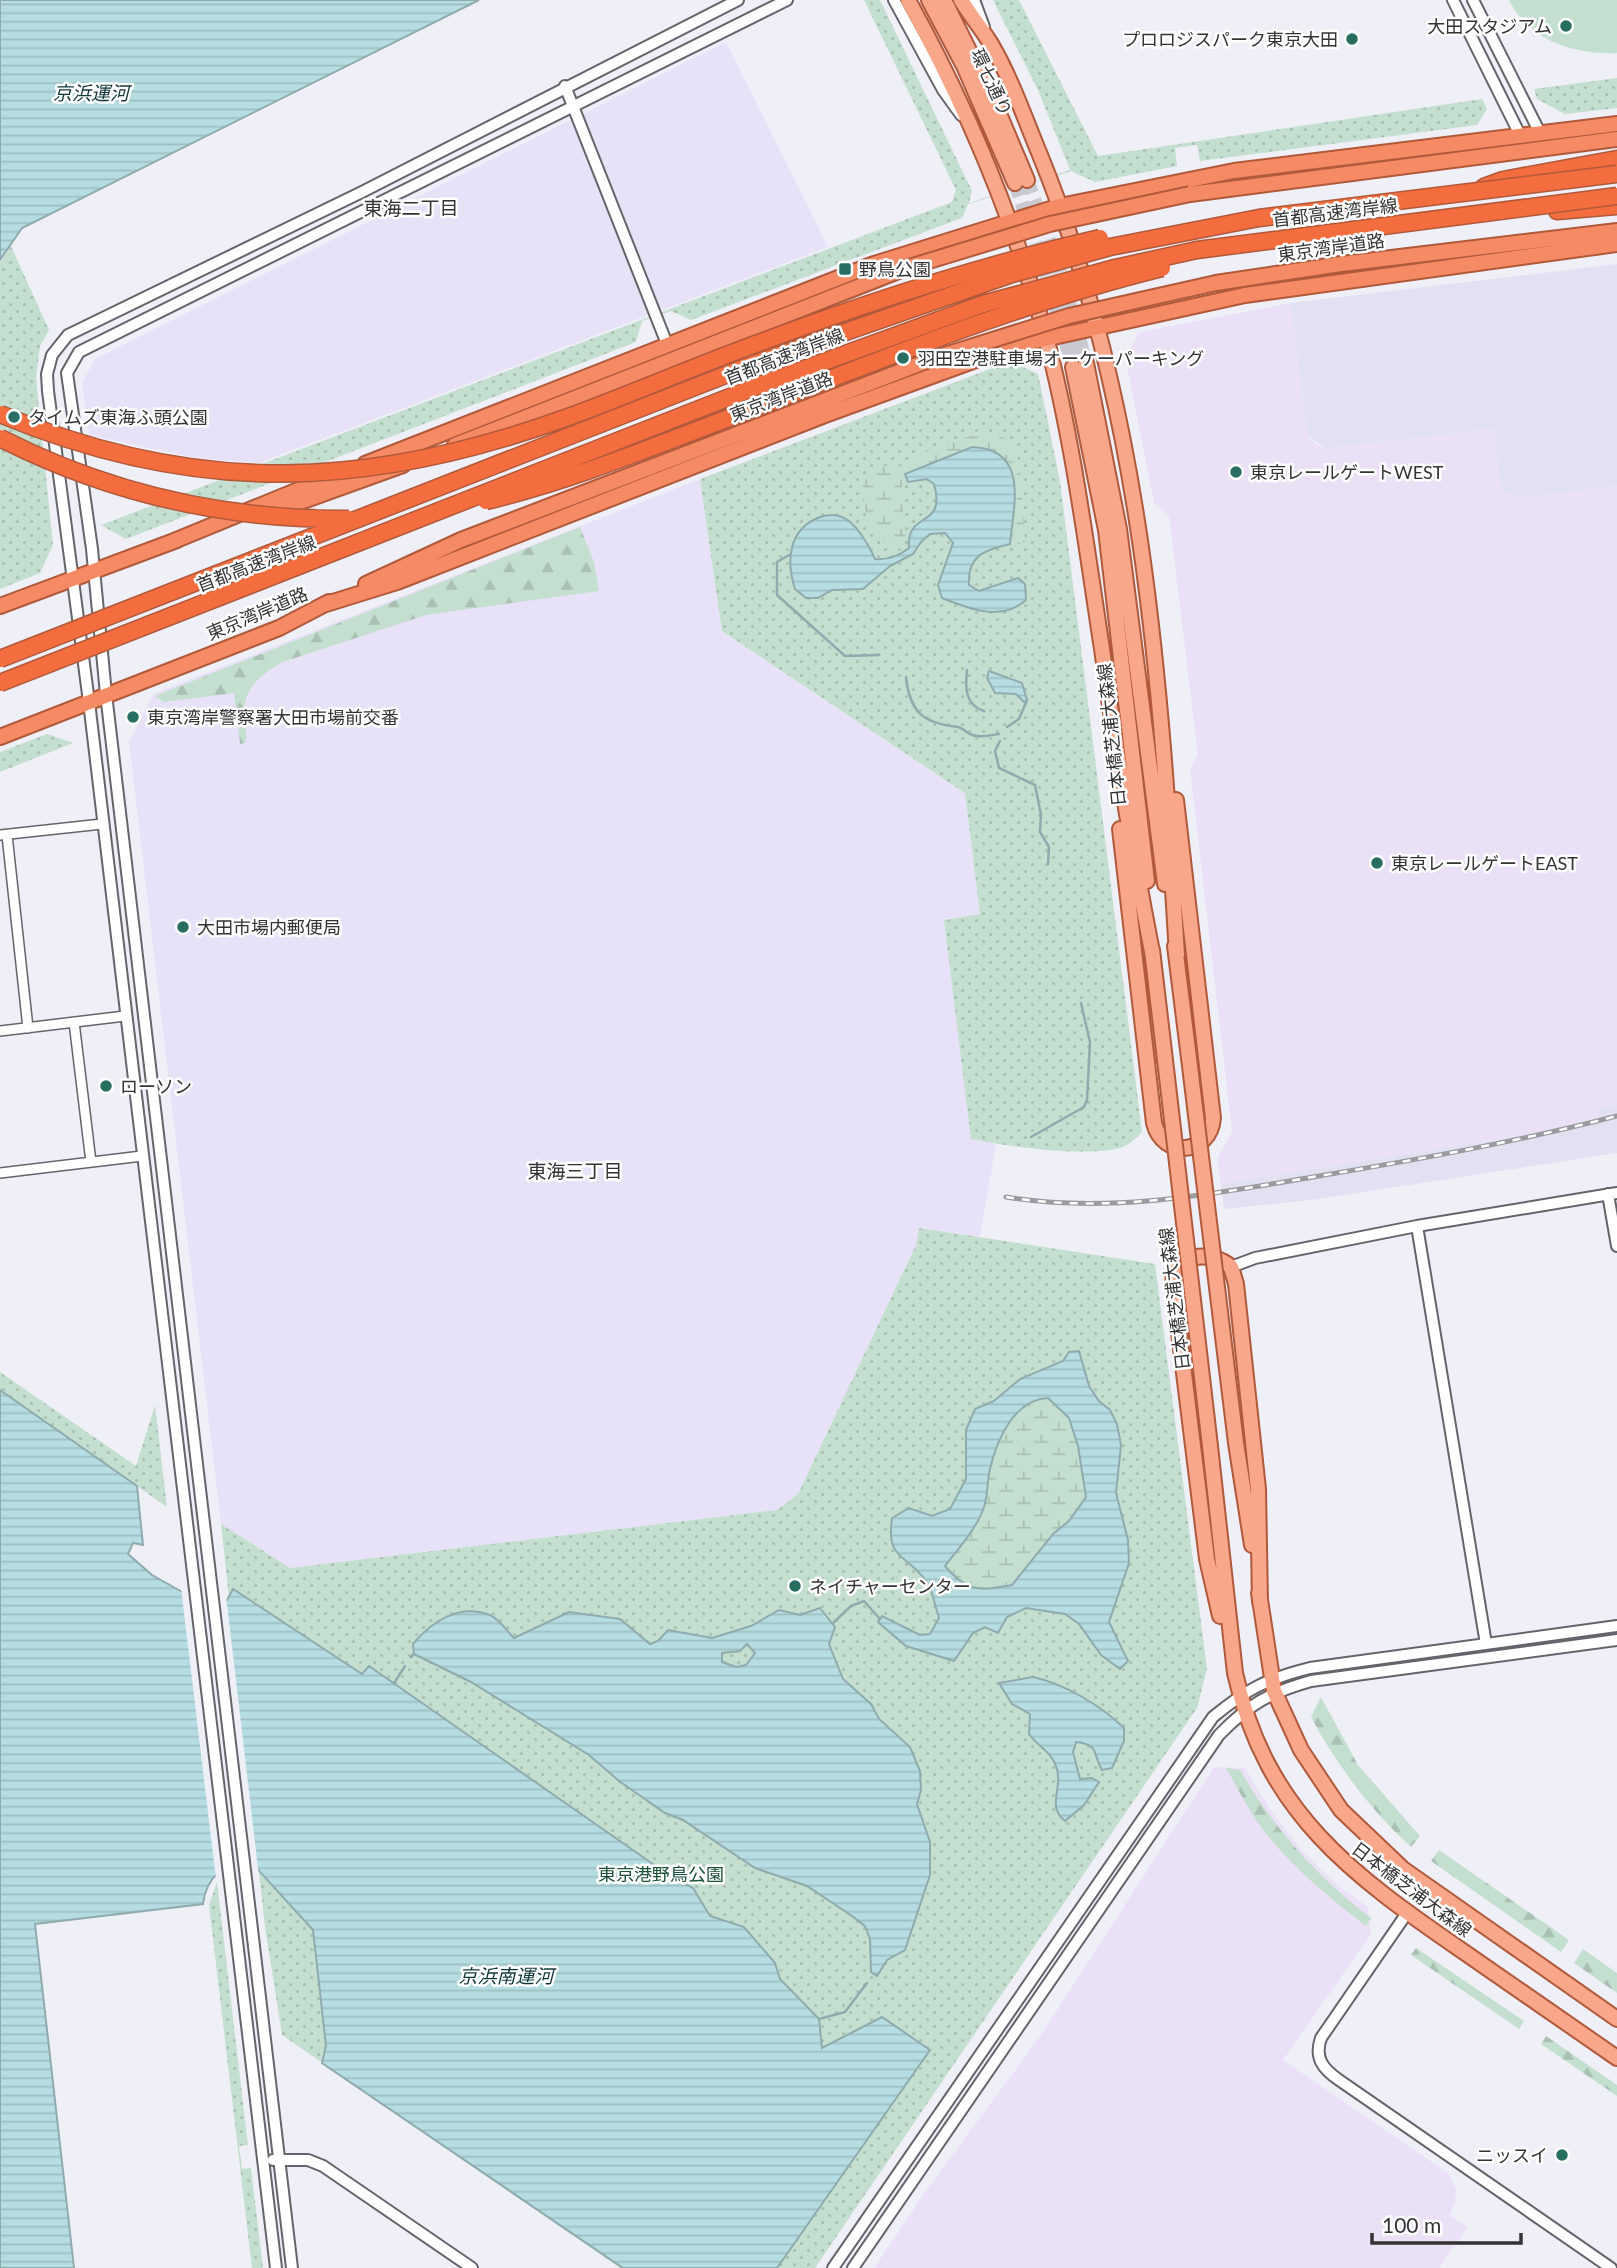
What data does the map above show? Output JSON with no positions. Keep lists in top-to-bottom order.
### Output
{
  "streets": {
    "highway": ["首都高速湾岸線", "東京湾岸道路"],
    "main road": ["環七通り", "日本橋芝浦大森線"]
  },
  "districts": ["東海二丁目", "東海三丁目"],
  "water": ["京浜運河", "京浜南運河"],
  "parks": ["東京港野鳥公園"],
  "places": {
    "other": [
      "大田スタジアム",
      "プロロジスパーク東京大田",
      "羽田空港駐車場オーケーパーキング",
      "タイムズ東海ふ頭公園",
      "東京レールゲートWEST",
      "東京湾岸警察署大田市場前交番",
      "東京レールゲートEAST",
      "大田市場内郵便局",
      "ローソン",
      "ネイチャーセンター",
      "ニッスイ"
    ],
    "transit": ["野鳥公園"]
  },
  "scale_bar": "100 m"
}
